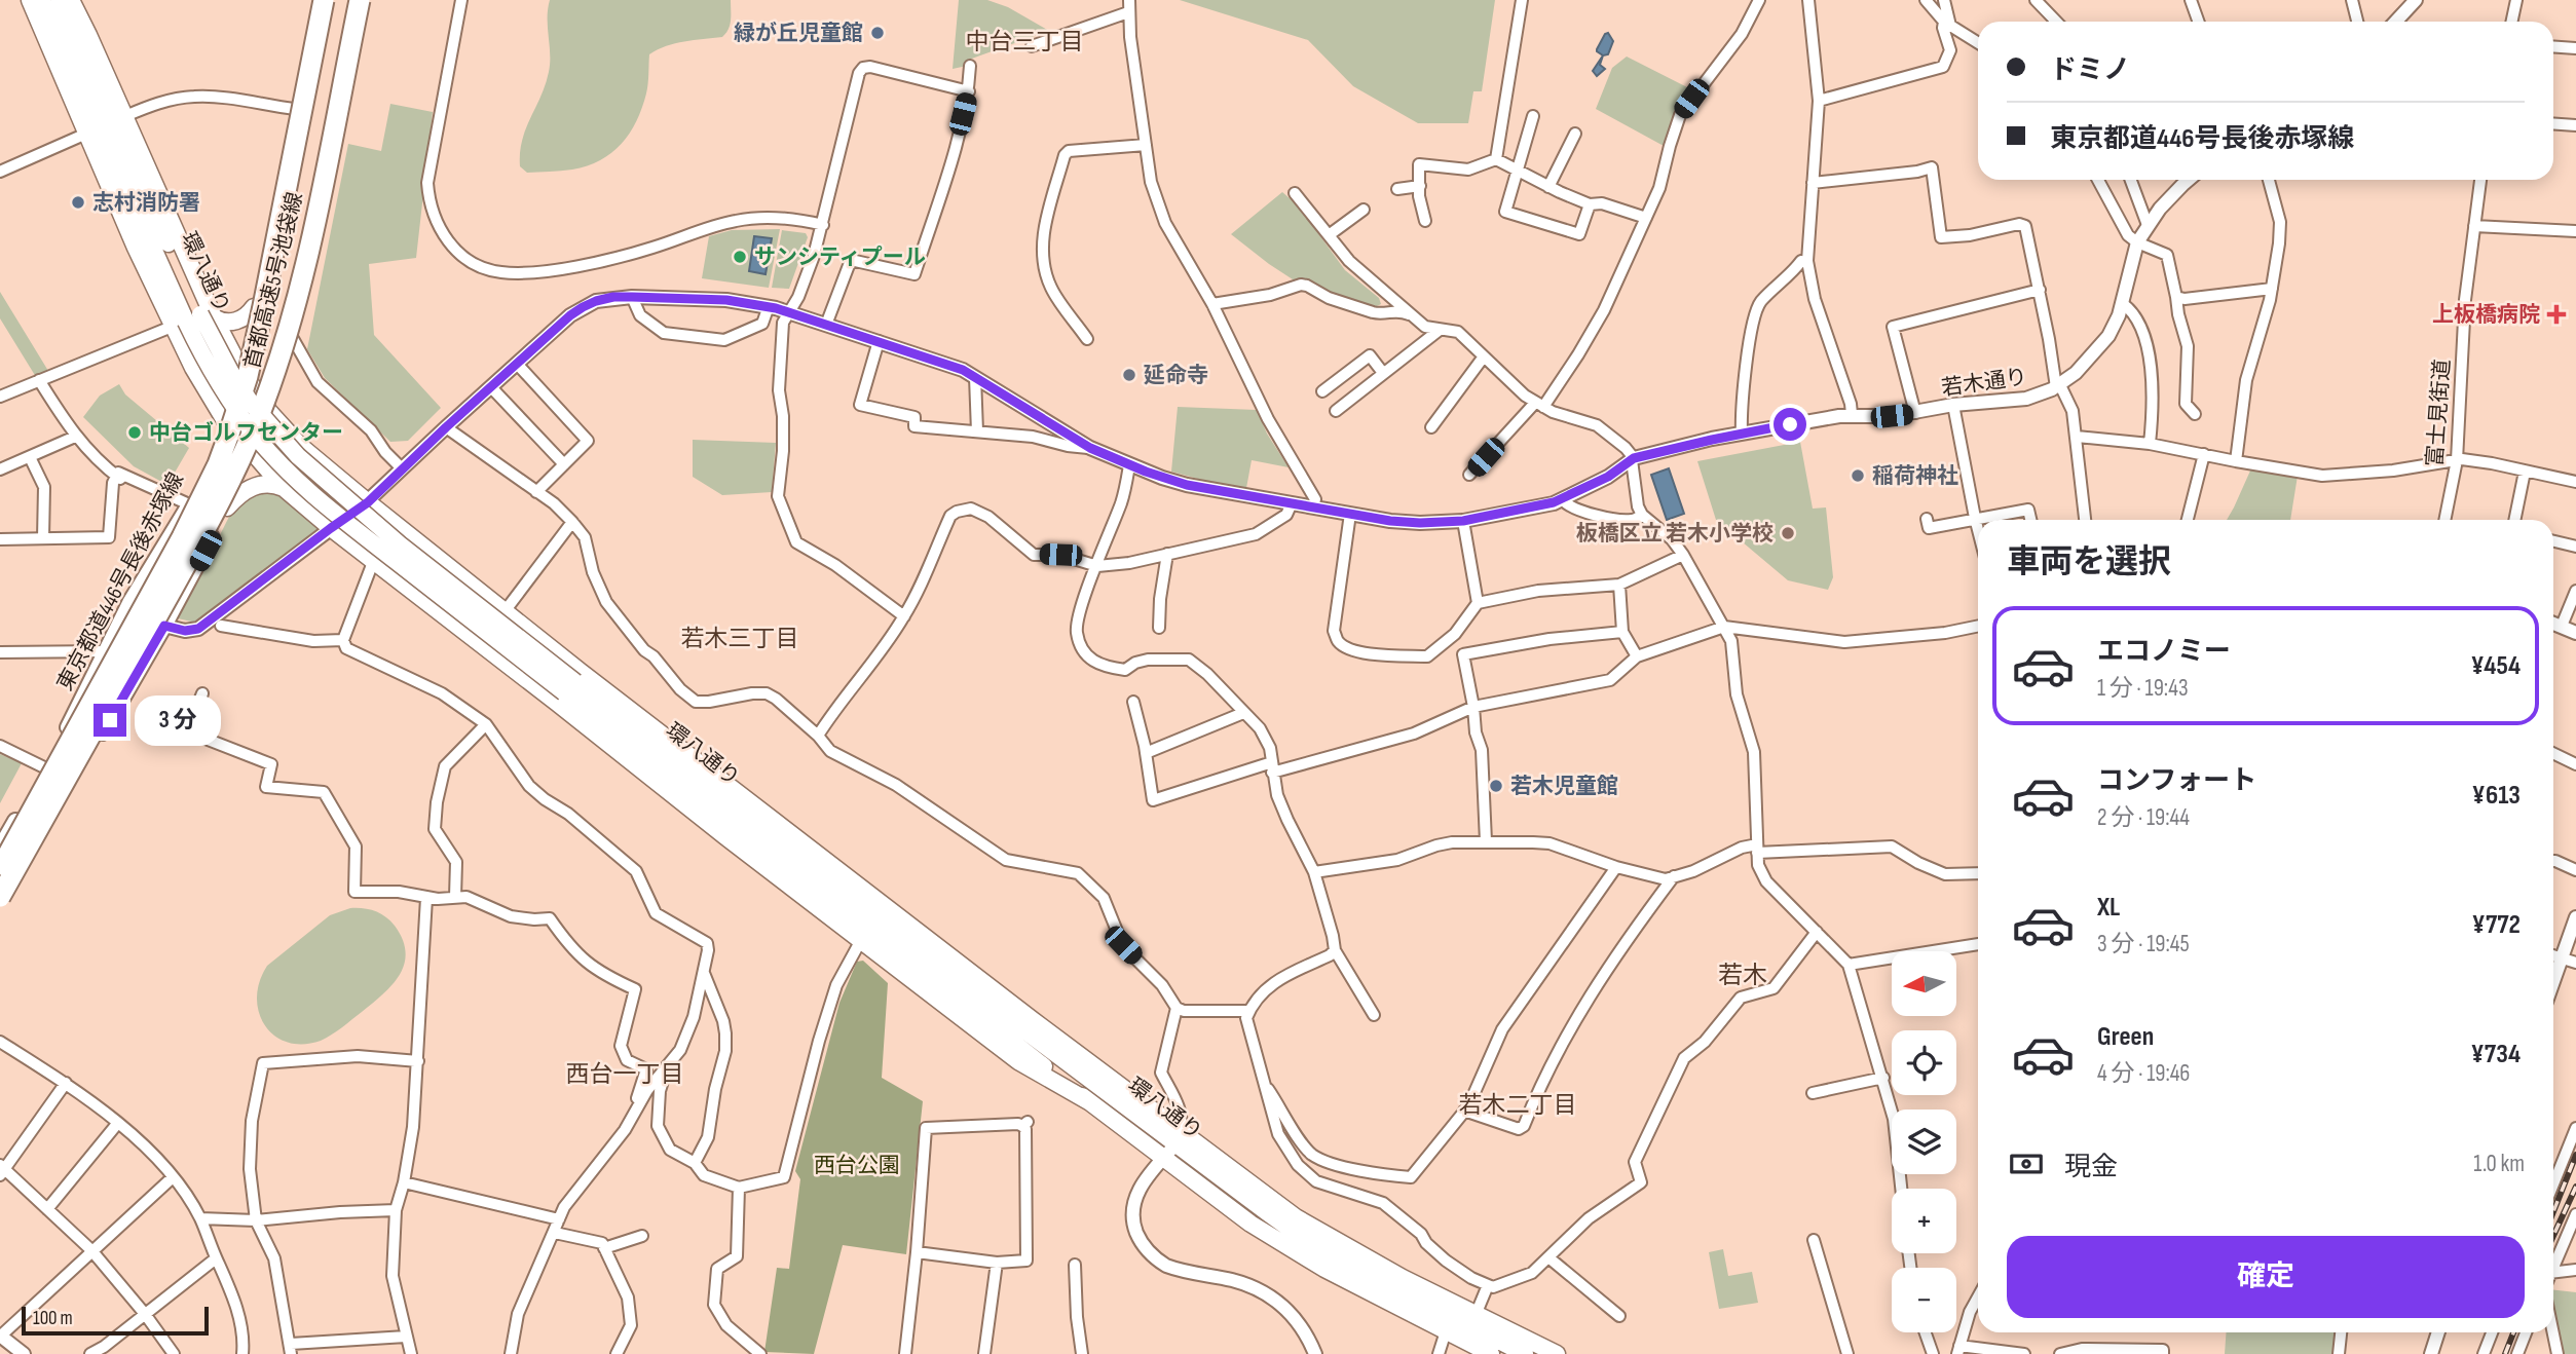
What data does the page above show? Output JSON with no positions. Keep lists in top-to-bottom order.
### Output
{
  "streets": {
    "highway": ["首都高速5号池袋線"],
    "main road": ["環八通り", "東京都道446号長後赤塚線"],
    "street": ["若木通り", "富士見街道"]
  },
  "districts": [
    "中台三丁目",
    "若木三丁目",
    "若木",
    "西台一丁目",
    "若木二丁目"
  ],
  "parks": ["西台公園"],
  "places": {
    "other": [
      "緑が丘児童館",
      "志村消防署",
      "サンシティプール",
      "延命寺",
      "中台ゴルフセンター",
      "稲荷神社",
      "板橋区立 若木小学校",
      "若木児童館"
    ],
    "health": ["上板橋病院"]
  },
  "scale_bar": "100 m",
  "north": "left",
  "page": {
    "banner": ["ドミノ", "東京都道446号長後赤塚線"],
    "heading": "車両を選択",
    "list": [
      {
        "name": "エコノミー",
        "note": "1 分 · 19:43",
        "value": "¥454"
      },
      {
        "name": "コンフォート",
        "note": "2 分 · 19:44",
        "value": "¥613"
      },
      {
        "name": "XL",
        "note": "3 分 · 19:45",
        "value": "¥772"
      },
      {
        "name": "Green",
        "note": "4 分 · 19:46",
        "value": "¥734"
      }
    ],
    "bubble": "3 分",
    "map_buttons": ["+", "−"],
    "pay": ["現金", "1.0 km"],
    "buttons": "確定",
    "scale": "100 m"
  }
}
